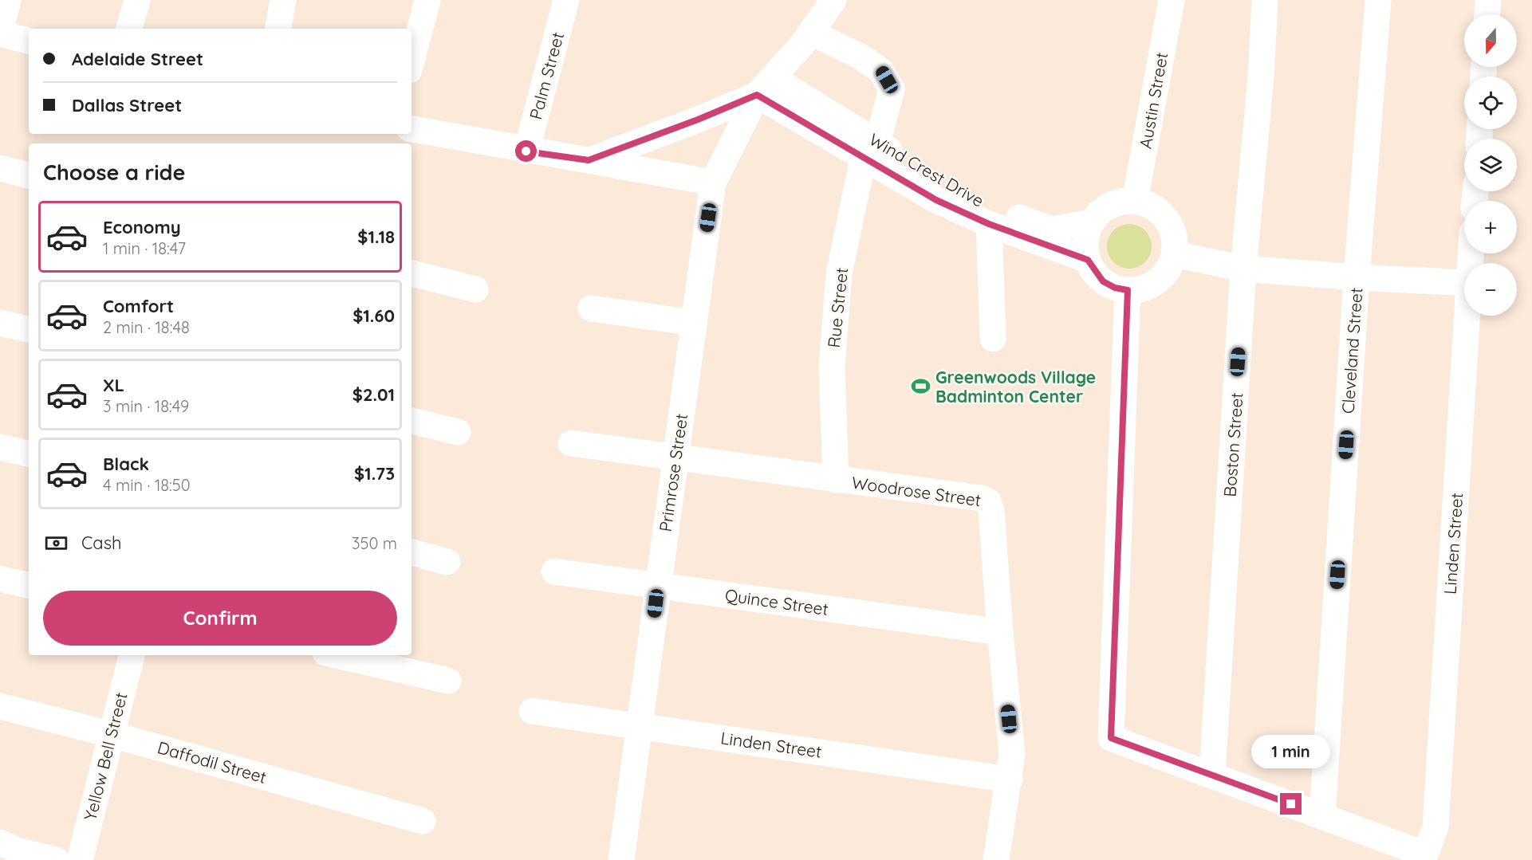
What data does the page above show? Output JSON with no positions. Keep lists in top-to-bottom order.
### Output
{
  "streets": {
    "street": [
      "Palm Street",
      "Austin Street",
      "Wind Crest Drive",
      "Rue Street",
      "Cleveland Street",
      "Boston Street",
      "Primrose Street",
      "Woodrose Street",
      "Linden Street",
      "Quince Street",
      "Yellow Bell Street",
      "Daffodil Street"
    ]
  },
  "crossings": [
    ["Austin Street", "Wind Crest Drive"],
    ["Wind Crest Drive", "Rue Street"],
    ["Wind Crest Drive", "Primrose Street"],
    ["Rue Street", "Woodrose Street"],
    ["Cleveland Street", "Linden Street"],
    ["Primrose Street", "Woodrose Street"],
    ["Primrose Street", "Linden Street"],
    ["Primrose Street", "Quince Street"],
    ["Woodrose Street", "Linden Street"],
    ["Woodrose Street", "Quince Street"],
    ["Yellow Bell Street", "Daffodil Street"]
  ],
  "places": {
    "sports": ["Greenwoods Village Badminton Center"]
  },
  "north": "bottom",
  "page": {
    "map_buttons": ["+", "−"],
    "banner": ["Adelaide Street", "Dallas Street"],
    "heading": "Choose a ride",
    "list": [
      {
        "name": "Economy",
        "note": "1 min · 18:47",
        "value": "$1.18"
      },
      {
        "name": "Comfort",
        "note": "2 min · 18:48",
        "value": "$1.60"
      },
      {
        "name": "XL",
        "note": "3 min · 18:49",
        "value": "$2.01"
      },
      {
        "name": "Black",
        "note": "4 min · 18:50",
        "value": "$1.73"
      }
    ],
    "pay": ["Cash", "350 m"],
    "buttons": "Confirm",
    "bubble": "1 min"
  }
}
